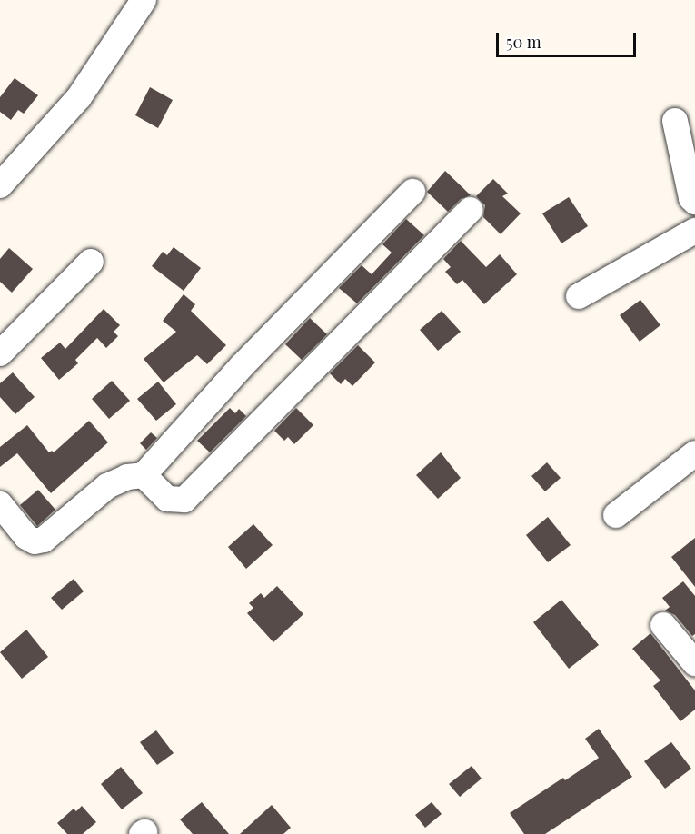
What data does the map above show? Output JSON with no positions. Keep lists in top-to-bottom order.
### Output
{
  "scale_bar": "50 m"
}
